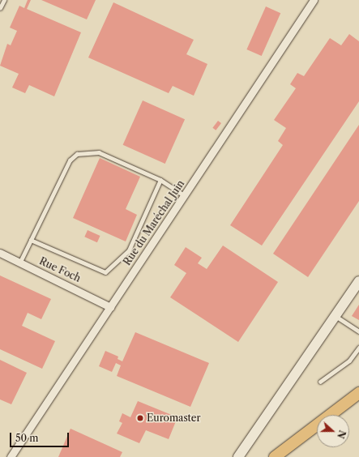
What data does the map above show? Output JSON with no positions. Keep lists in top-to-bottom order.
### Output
{
  "streets": {
    "street": ["Rue du Maréchal Juin", "Rue Foch"]
  },
  "crossings": [
    ["Rue du Maréchal Juin", "Rue Foch"]
  ],
  "places": ["Euromaster"],
  "scale_bar": "50 m",
  "north": "right"
}
